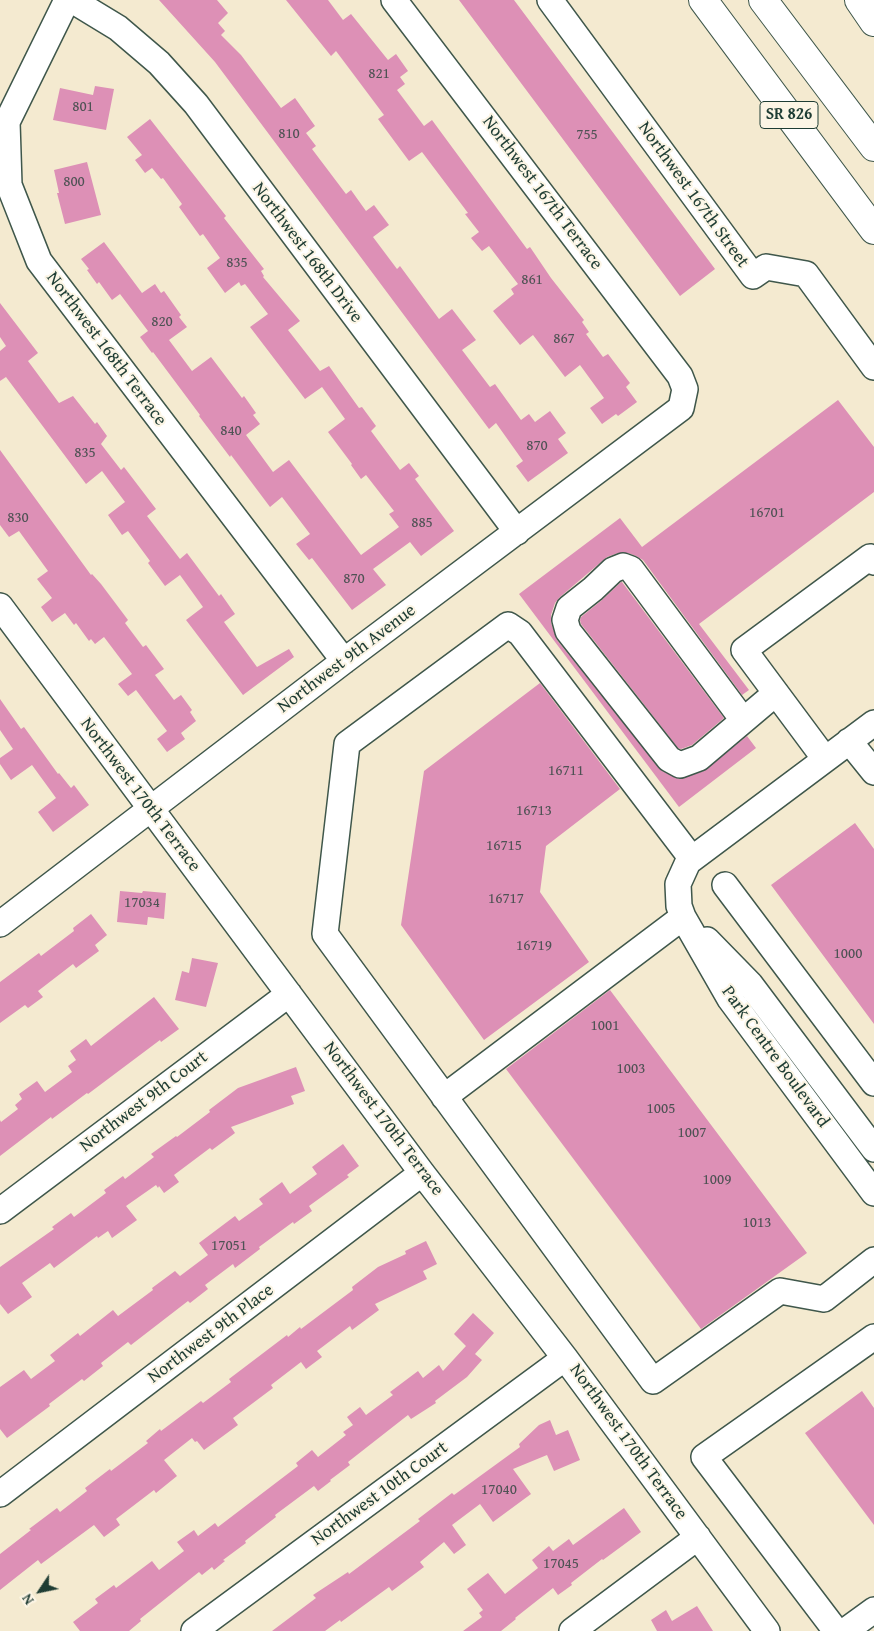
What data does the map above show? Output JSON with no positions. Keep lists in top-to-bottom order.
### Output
{
  "streets": {
    "highway": ["SR 826"],
    "street": [
      "Northwest 167th Terrace",
      "Northwest 167th Street",
      "Northwest 168th Drive",
      "Northwest 168th Terrace",
      "Northwest 9th Avenue",
      "Northwest 170th Terrace",
      "Park Centre Boulevard",
      "Northwest 9th Court",
      "Northwest 9th Place",
      "Northwest 10th Court"
    ]
  },
  "crossings": [
    ["Northwest 167th Terrace", "Northwest 9th Avenue"],
    ["Northwest 168th Drive", "Northwest 9th Avenue"],
    ["Northwest 168th Terrace", "Northwest 9th Avenue"],
    ["Northwest 9th Avenue", "Northwest 170th Terrace"],
    ["Northwest 170th Terrace", "Northwest 9th Court"],
    ["Northwest 170th Terrace", "Northwest 9th Place"],
    ["Northwest 170th Terrace", "Northwest 10th Court"]
  ],
  "house_numbers": [
    "821",
    "801",
    "810",
    "755",
    "800",
    "835",
    "861",
    "820",
    "867",
    "840",
    "870",
    "835",
    "16701",
    "830",
    "885",
    "870",
    "16711",
    "16713",
    "16715",
    "16717",
    "17034",
    "16719",
    "1000",
    "1001",
    "1003",
    "1005",
    "1007",
    "1009",
    "1013",
    "17051",
    "17040",
    "17045"
  ],
  "north": "bottom left"
}
